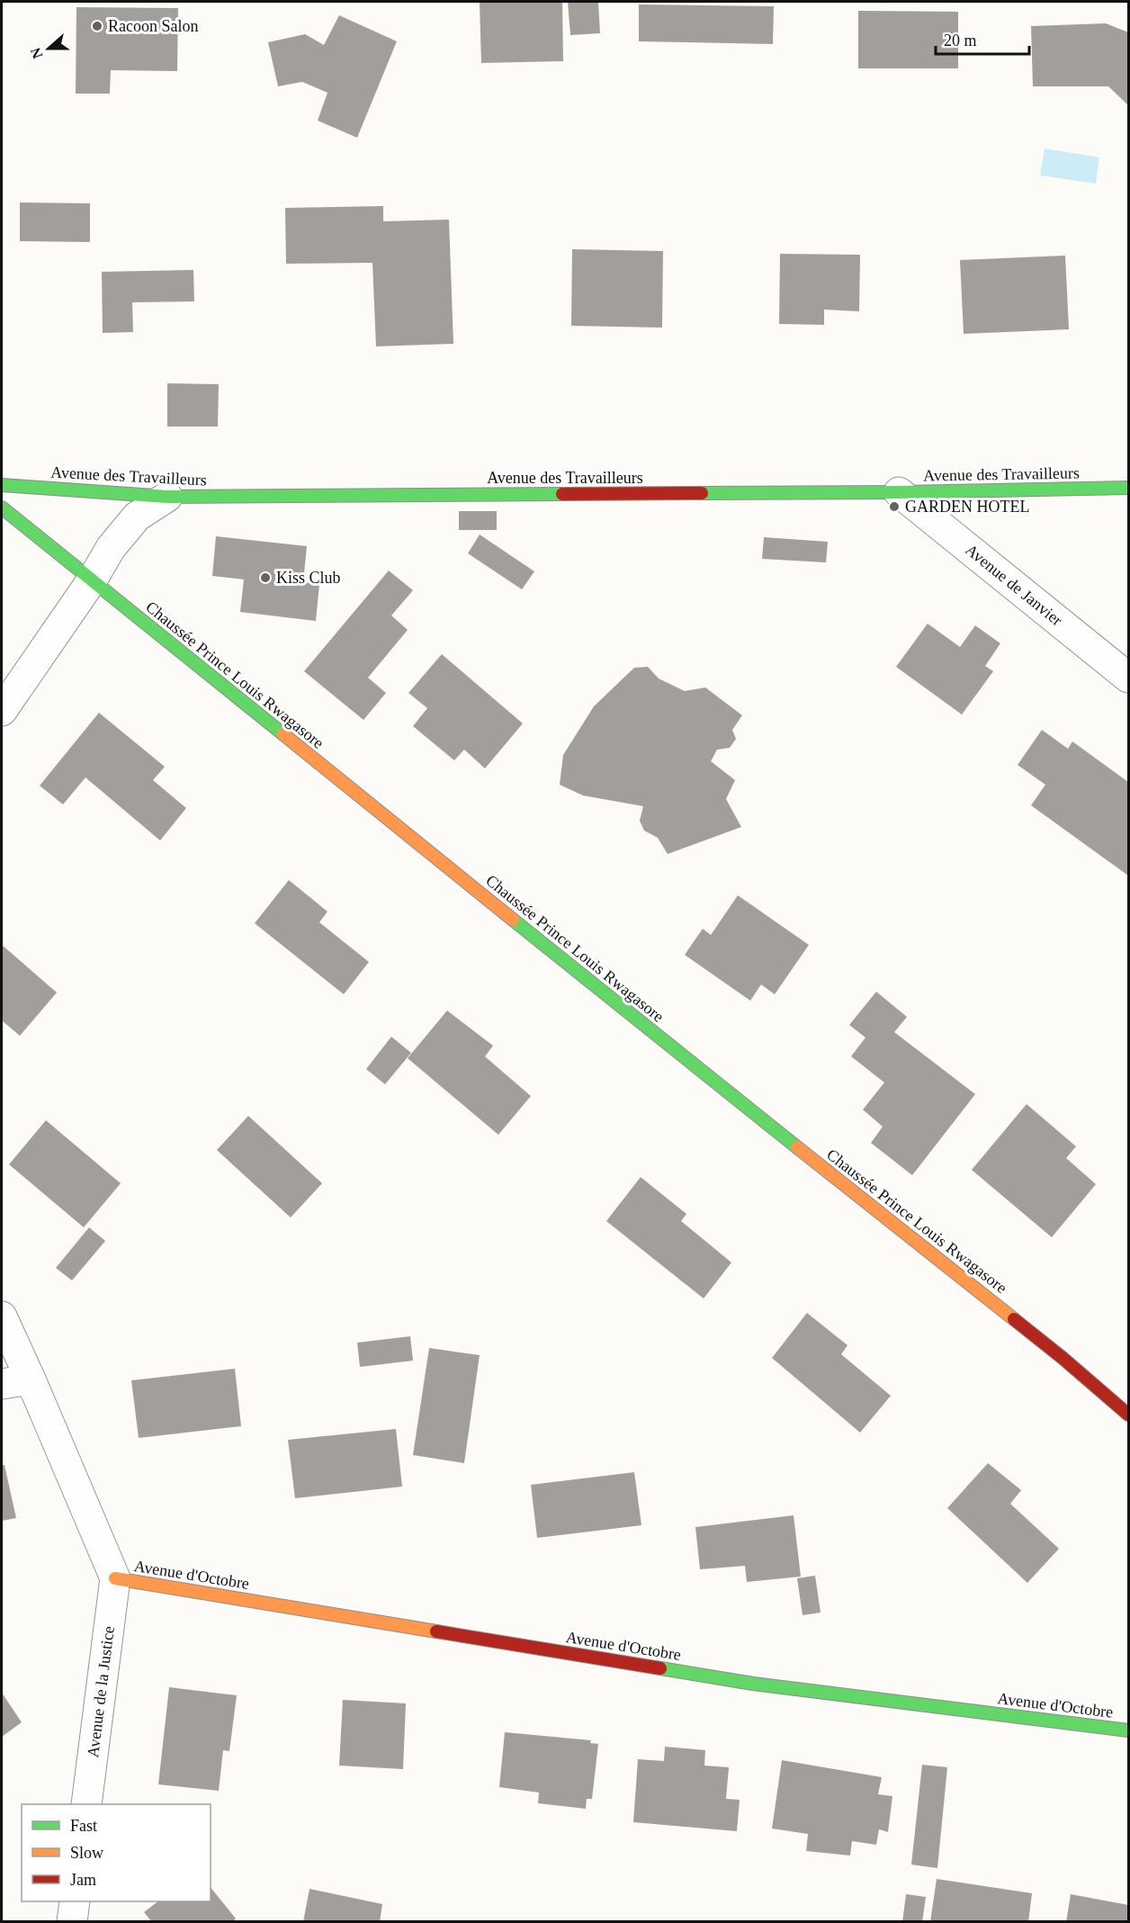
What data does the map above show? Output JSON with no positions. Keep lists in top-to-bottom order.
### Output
{
  "streets": {
    "street": [
      "Avenue des Travailleurs",
      "Avenue de Janvier",
      "Chaussée Prince Louis Rwagasore",
      "Avenue d'Octobre",
      "Avenue de la Justice"
    ]
  },
  "crossings": [
    ["Avenue des Travailleurs", "Avenue de Janvier"],
    ["Avenue d'Octobre", "Avenue de la Justice"]
  ],
  "places": ["Racoon Salon", "GARDEN HOTEL", "Kiss Club"],
  "legend": ["Fast", "Slow", "Jam"],
  "scale_bar": "20 m",
  "north": "left"
}
